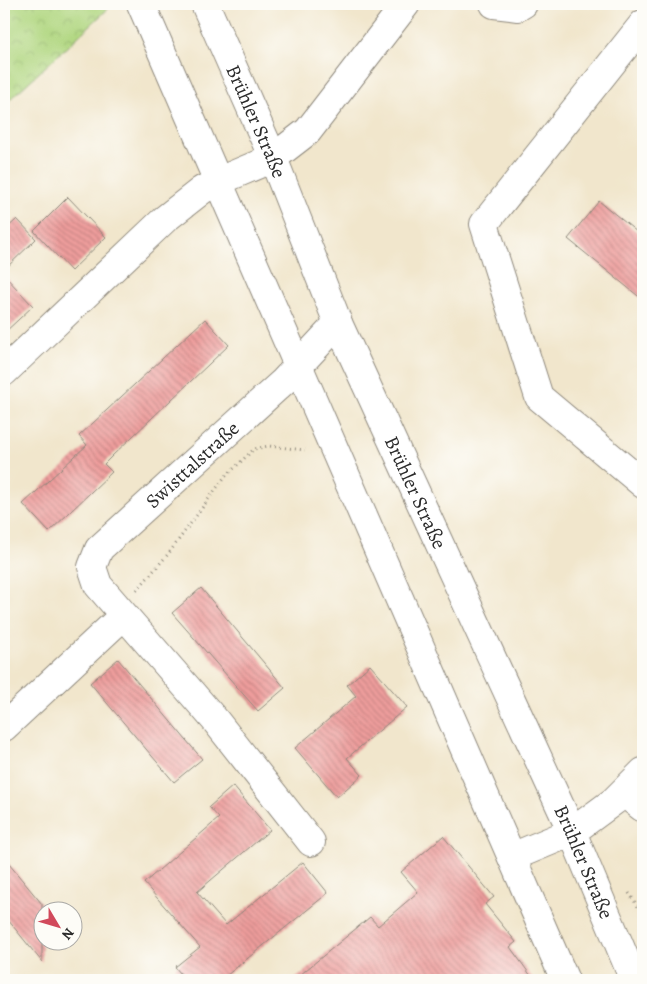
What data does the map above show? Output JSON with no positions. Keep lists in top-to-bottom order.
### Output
{
  "streets": {
    "main road": ["Brühler Straße", "Swisttalstraße"]
  },
  "crossings": [
    ["Brühler Straße", "Swisttalstraße"]
  ],
  "north": "bottom right"
}
